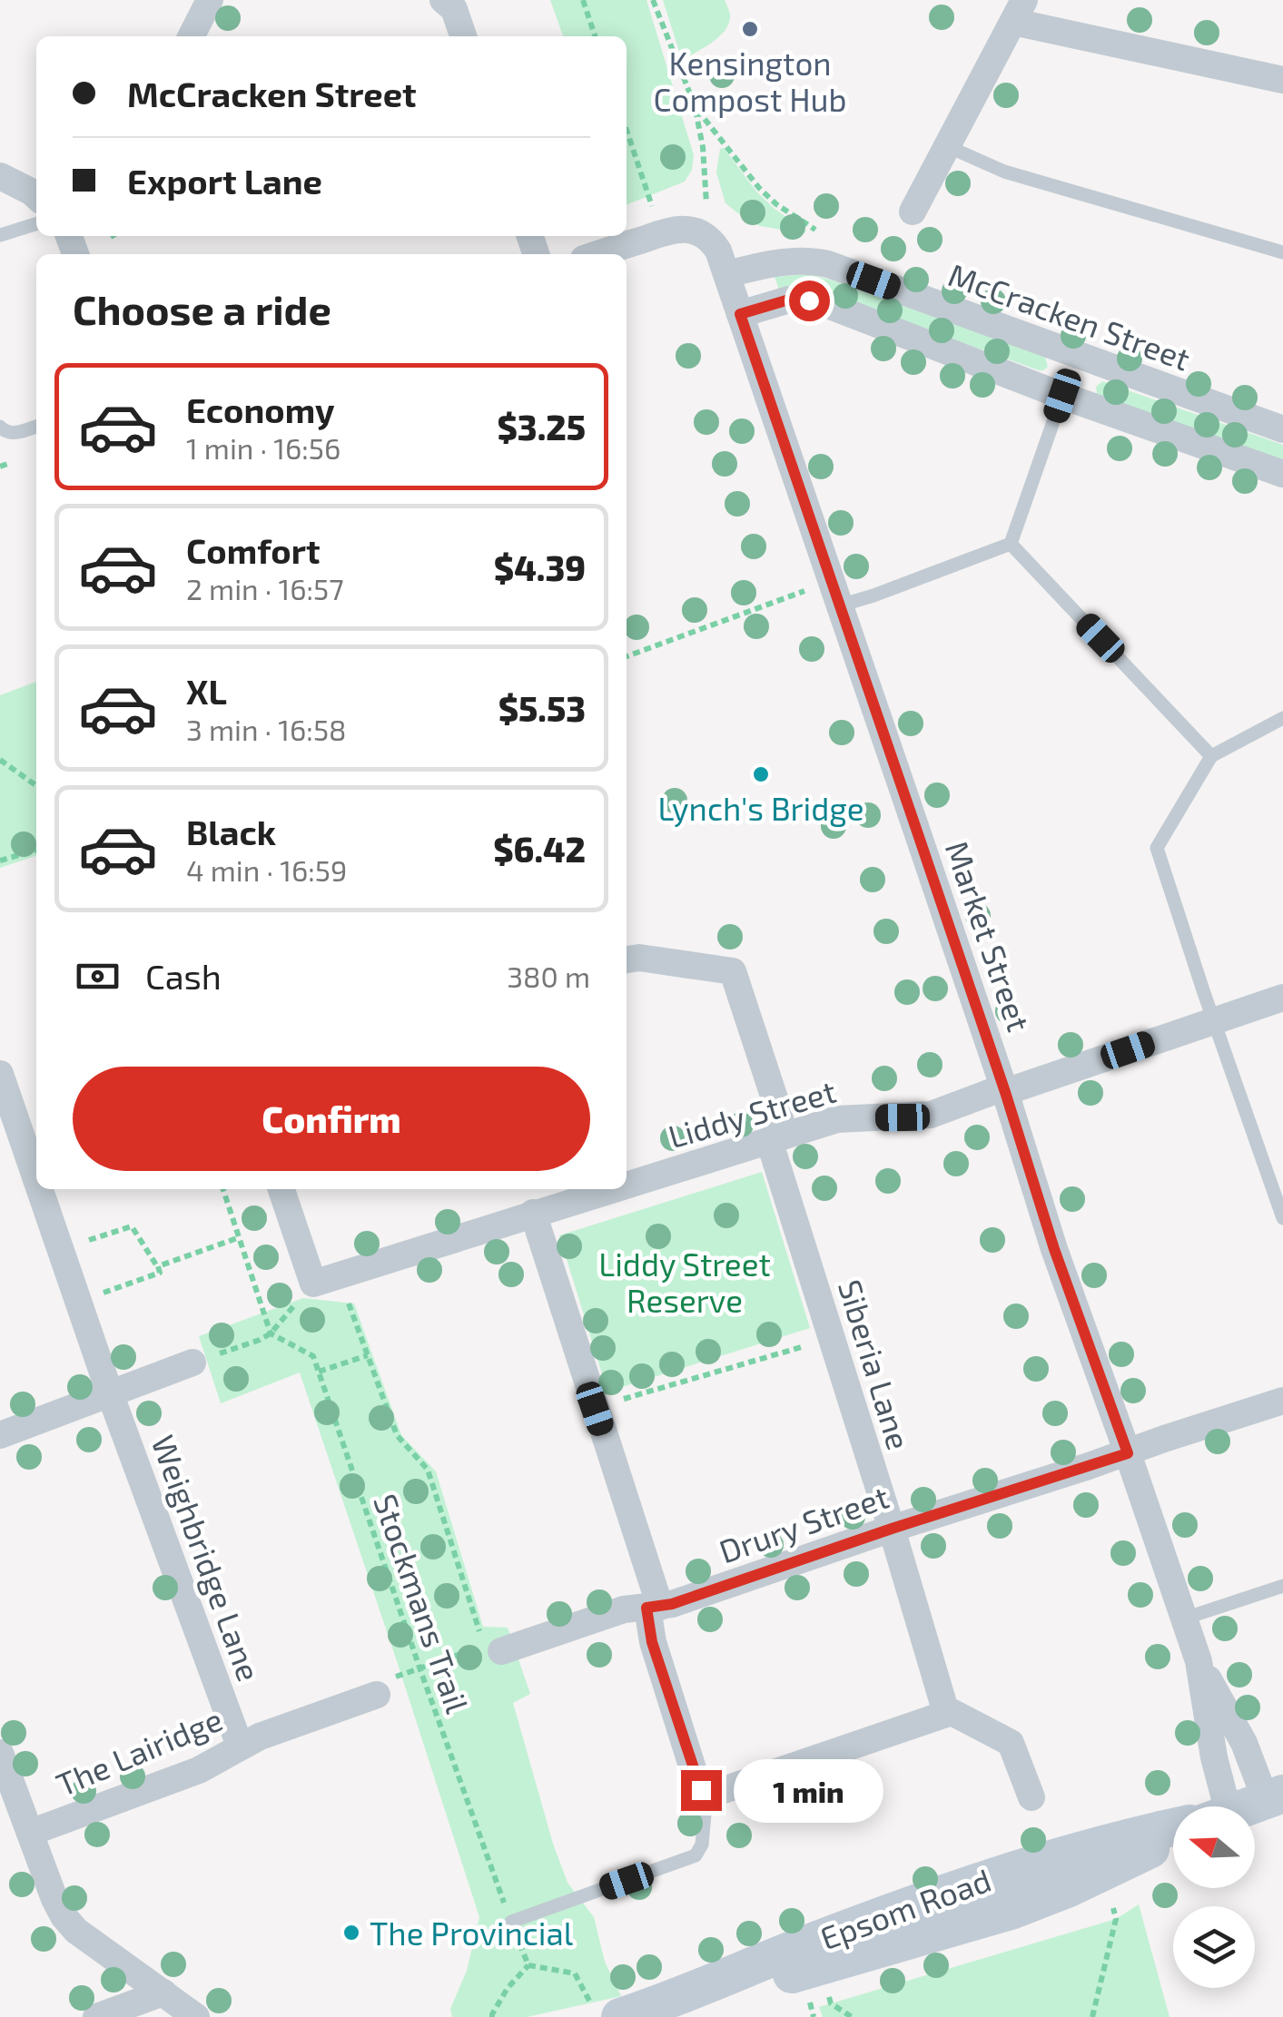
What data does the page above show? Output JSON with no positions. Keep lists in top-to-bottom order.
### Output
{
  "streets": {
    "street": [
      "McCracken Street",
      "Market Street",
      "Liddy Street",
      "Siberia Lane",
      "Drury Street",
      "Weighbridge Lane",
      "The Lairidge",
      "Epsom Road"
    ],
    "path": ["Stockmans Trail"]
  },
  "crossings": [
    ["McCracken Street", "Market Street"],
    ["Market Street", "Liddy Street"],
    ["Market Street", "Drury Street"],
    ["Market Street", "Epsom Road"],
    ["Liddy Street", "Siberia Lane"],
    ["Siberia Lane", "Drury Street"],
    ["Weighbridge Lane", "The Lairidge"]
  ],
  "parks": ["Liddy Street Reserve"],
  "places": ["Kensington Compost Hub", "Lynch's Bridge", "The Provincial"],
  "north": "left",
  "page": {
    "banner": ["McCracken Street", "Export Lane"],
    "heading": "Choose a ride",
    "list": [
      {
        "name": "Economy",
        "note": "1 min · 16:56",
        "value": "$3.25"
      },
      {
        "name": "Comfort",
        "note": "2 min · 16:57",
        "value": "$4.39"
      },
      {
        "name": "XL",
        "note": "3 min · 16:58",
        "value": "$5.53"
      },
      {
        "name": "Black",
        "note": "4 min · 16:59",
        "value": "$6.42"
      }
    ],
    "pay": ["Cash", "380 m"],
    "buttons": "Confirm",
    "bubble": "1 min"
  }
}
